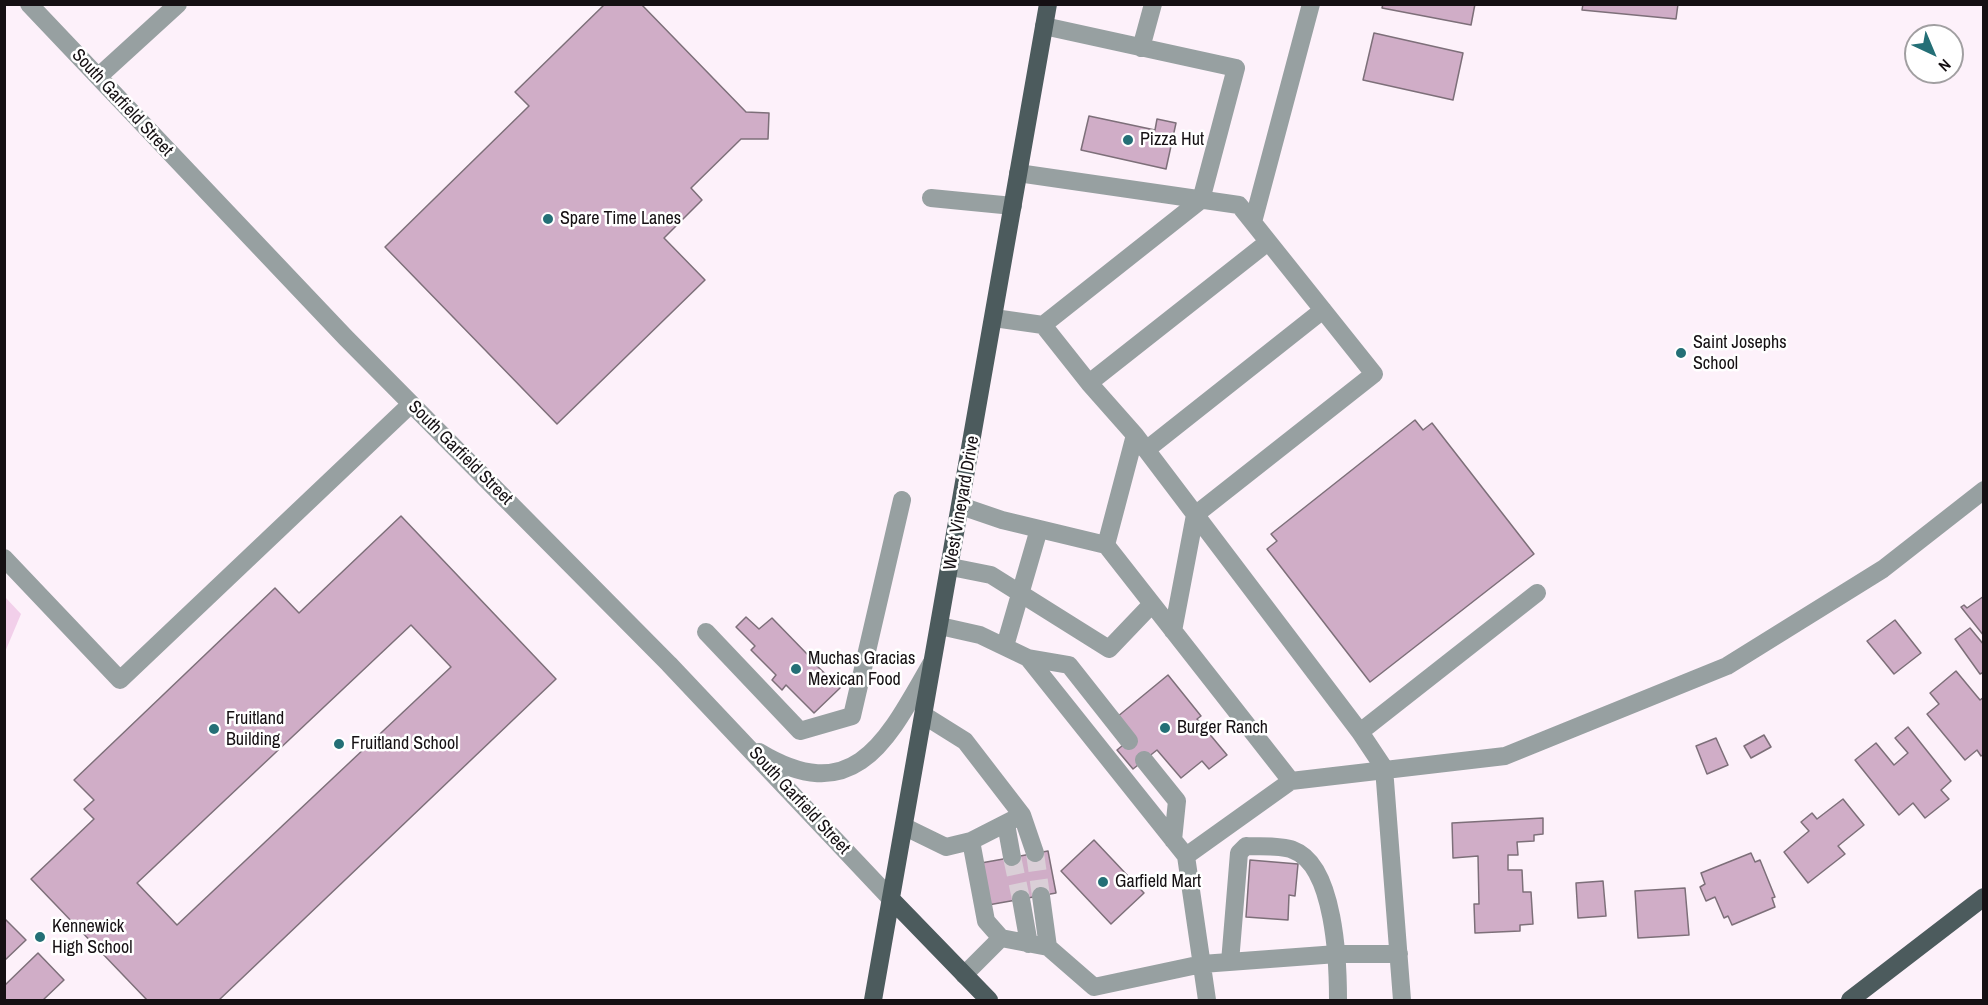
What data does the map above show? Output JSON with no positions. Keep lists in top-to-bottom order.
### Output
{
  "streets": {
    "main road": ["West Vineyard Drive"],
    "street": ["South Garfield Street"]
  },
  "crossings": [
    ["South Garfield Street", "West Vineyard Drive"]
  ],
  "places": [
    "Pizza Hut",
    "Spare Time Lanes",
    "Saint Josephs School",
    "Muchas Gracias Mexican Food",
    "Burger Ranch",
    "Fruitland Building",
    "Fruitland School",
    "Garfield Mart",
    "Kennewick High School"
  ],
  "north": "bottom right"
}
